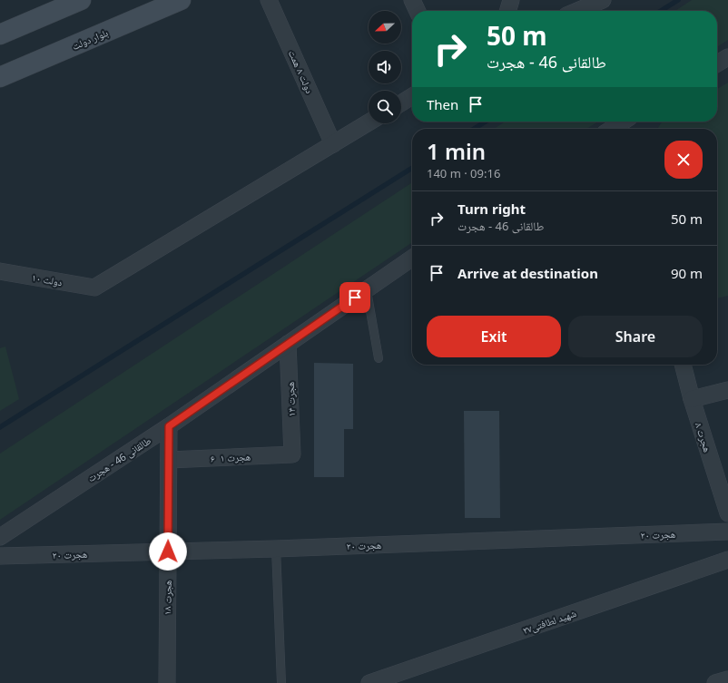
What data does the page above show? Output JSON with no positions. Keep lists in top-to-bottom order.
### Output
{
  "streets": {
    "main road": ["بلوار دولت"],
    "street": [
      "دولت ۸ همت",
      "دولت ۱۰",
      "هجرت ۱۴",
      "هجرت ۸",
      "هجرت ۱ ‍ ۶",
      "طالقانی 46 - هجرت",
      "هجرت ۲۰",
      "هجرت ۱۸",
      "شهید لطافتی۲۷"
    ]
  },
  "crossings": [
    ["دولت ۸ همت", "دولت ۱۰"],
    ["هجرت ۱۴", "هجرت ۱ ‍ ۶"],
    ["هجرت ۱۴", "طالقانی 46 - هجرت"],
    ["هجرت ۱ ‍ ۶", "هجرت ۱۸"],
    ["طالقانی 46 - هجرت", "هجرت ۱۸"],
    ["هجرت ۲۰", "هجرت ۱۸"]
  ],
  "north": "left",
  "page": {
    "turn": ["50 m", "طالقانی 46 - هجرت"],
    "then": "Then",
    "heading": ["1 min", "140 m · 09:16"],
    "list": [
      {
        "name": "Turn right",
        "note": "طالقانی 46 - هجرت",
        "value": "50 m"
      },
      {
        "name": "Arrive at destination",
        "value": "90 m"
      }
    ],
    "buttons": ["Exit", "Share"]
  }
}
